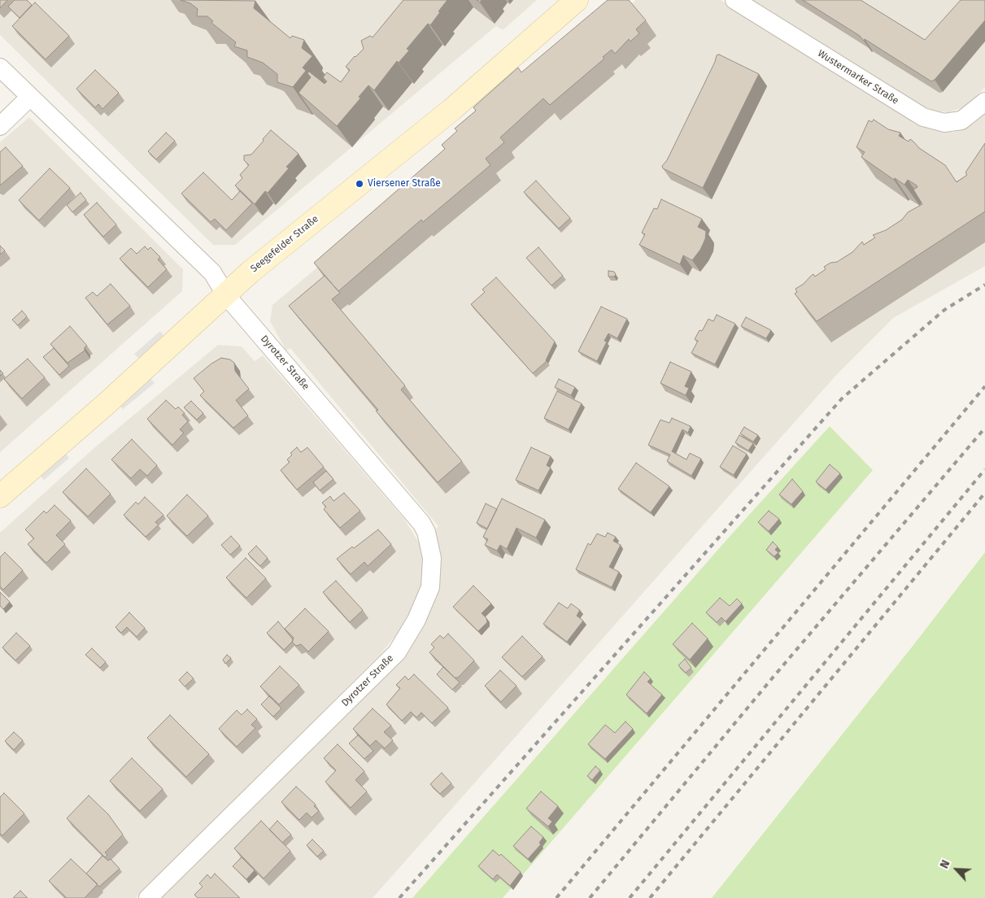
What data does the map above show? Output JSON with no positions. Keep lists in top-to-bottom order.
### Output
{
  "streets": {
    "street": ["Wustermarker Straße", "Seegefelder Straße", "Dyrotzer Straße"]
  },
  "crossings": [
    ["Seegefelder Straße", "Dyrotzer Straße"]
  ],
  "places": ["Viersener Straße"],
  "north": "top left"
}
